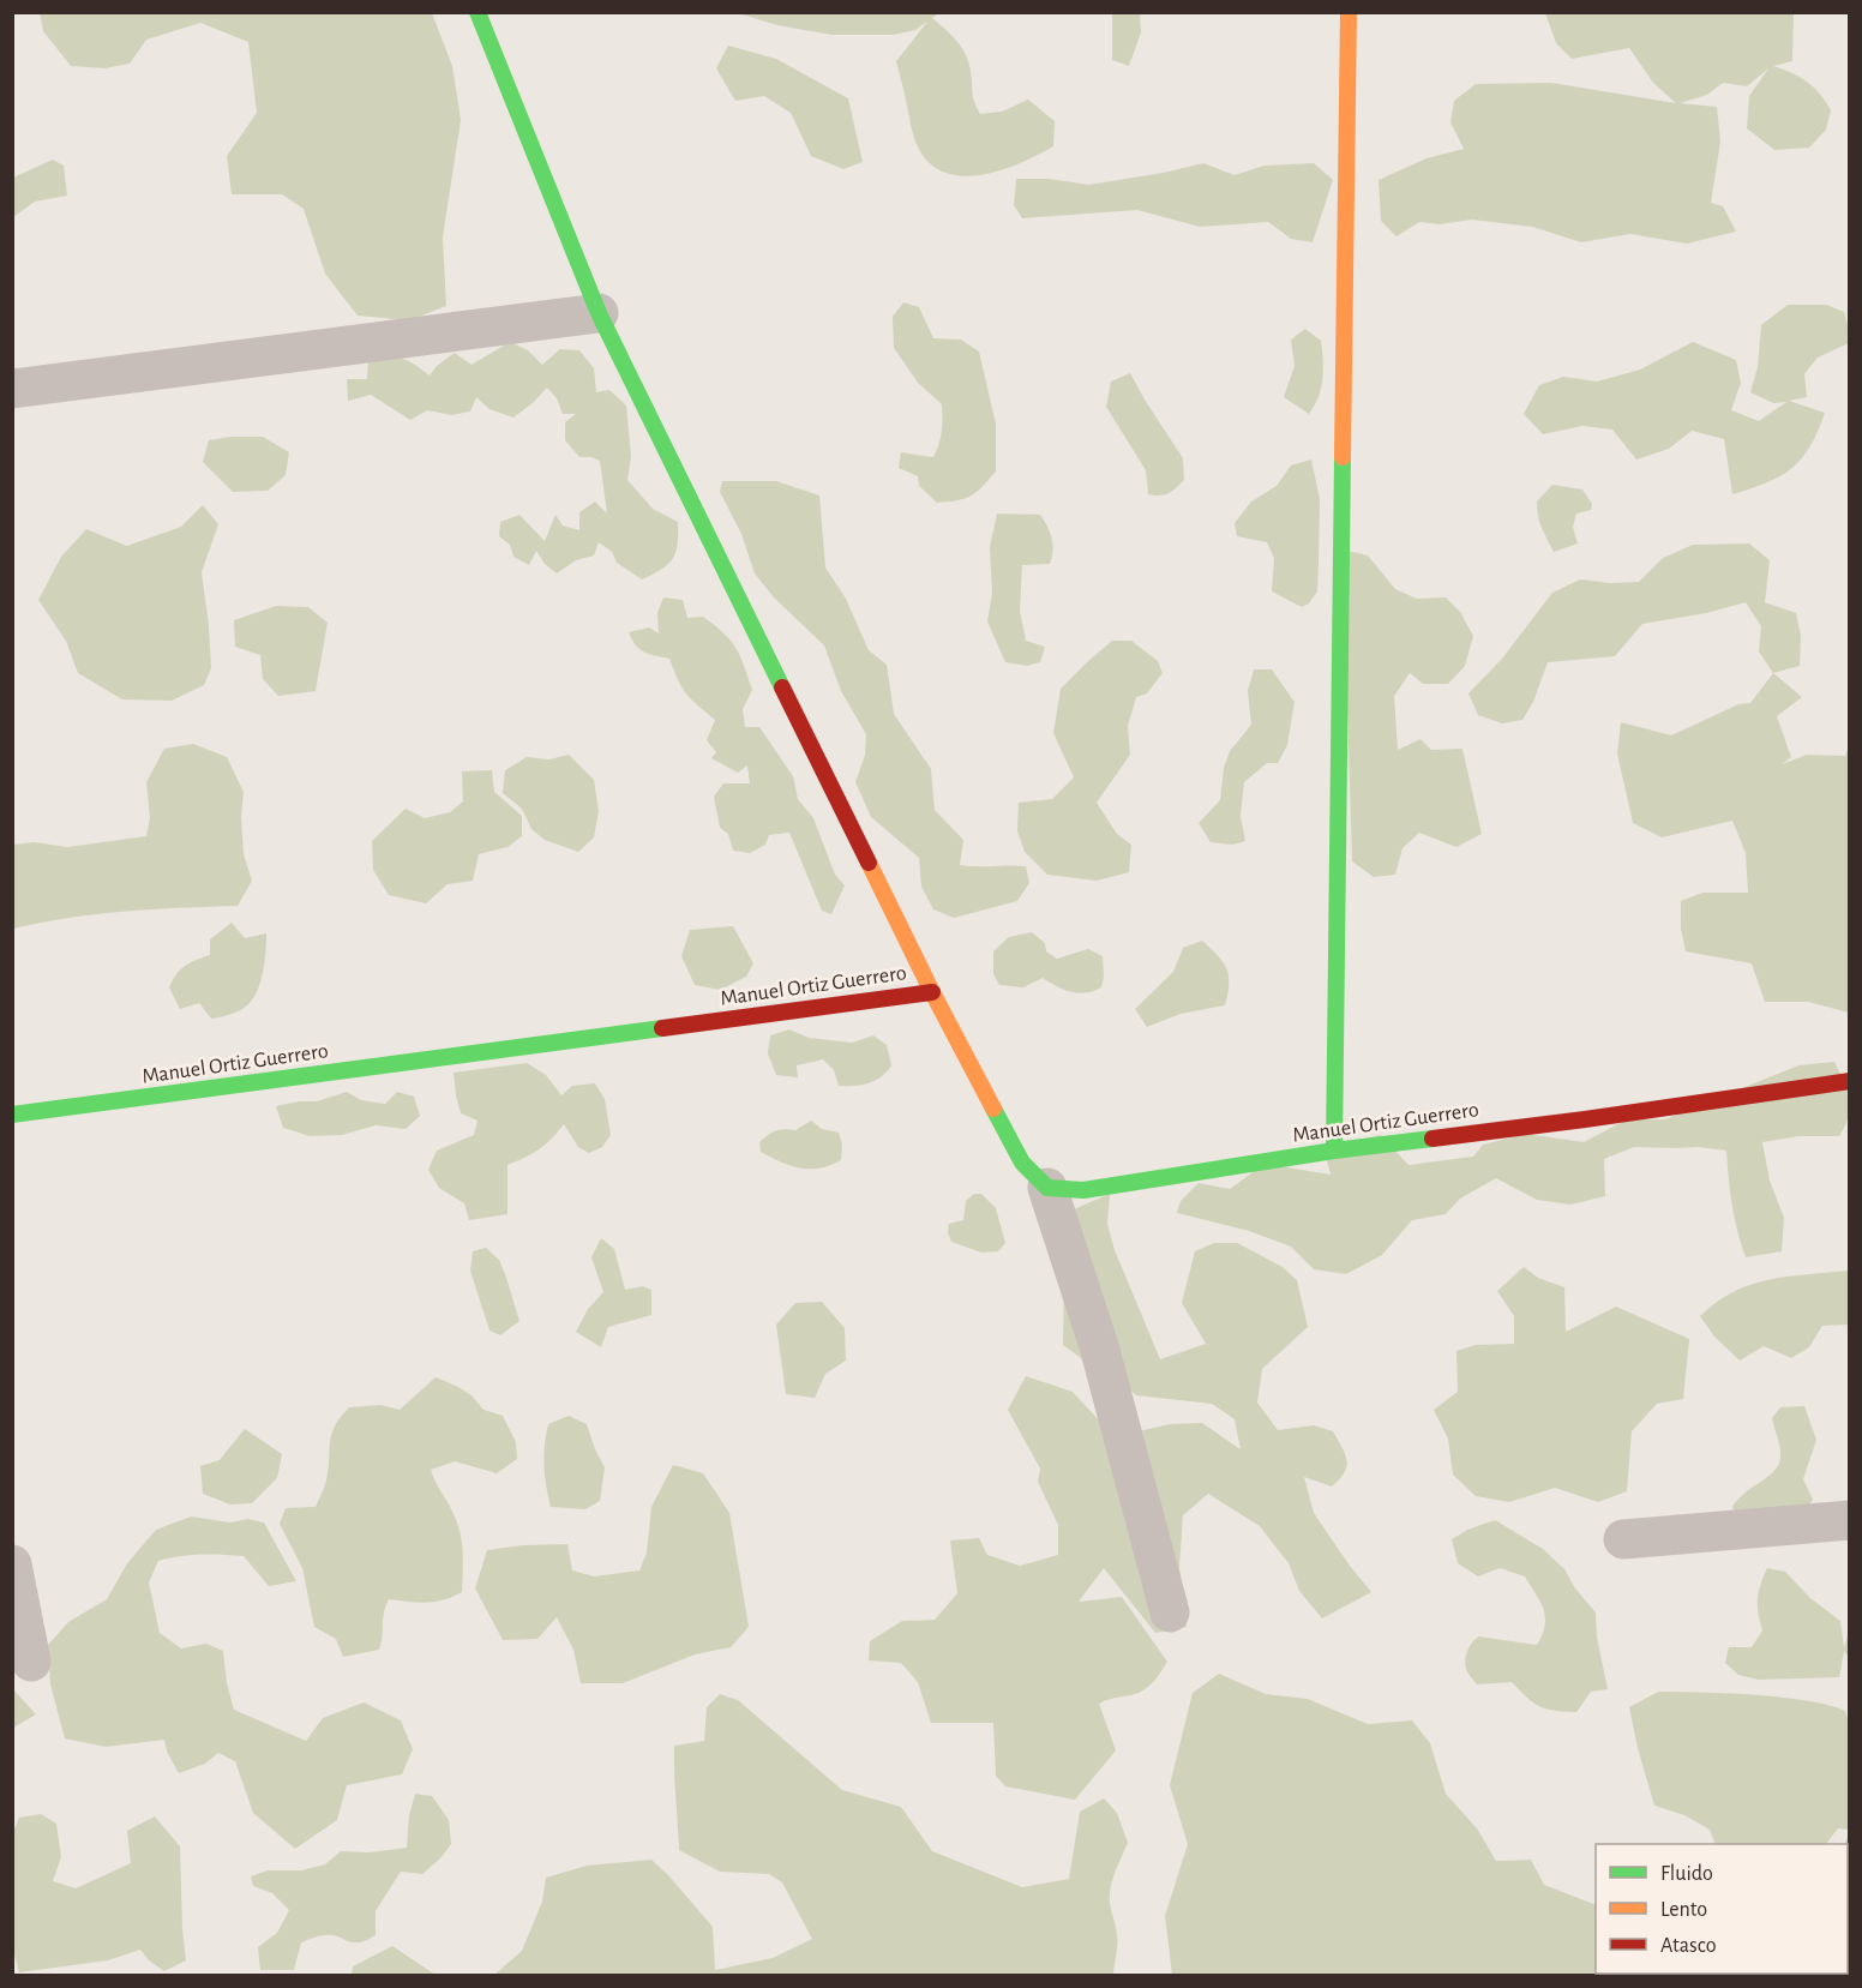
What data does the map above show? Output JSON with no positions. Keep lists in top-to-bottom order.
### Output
{
  "streets": {
    "street": ["Manuel Ortiz Guerrero"]
  },
  "legend": ["Fluido", "Lento", "Atasco"]
}
